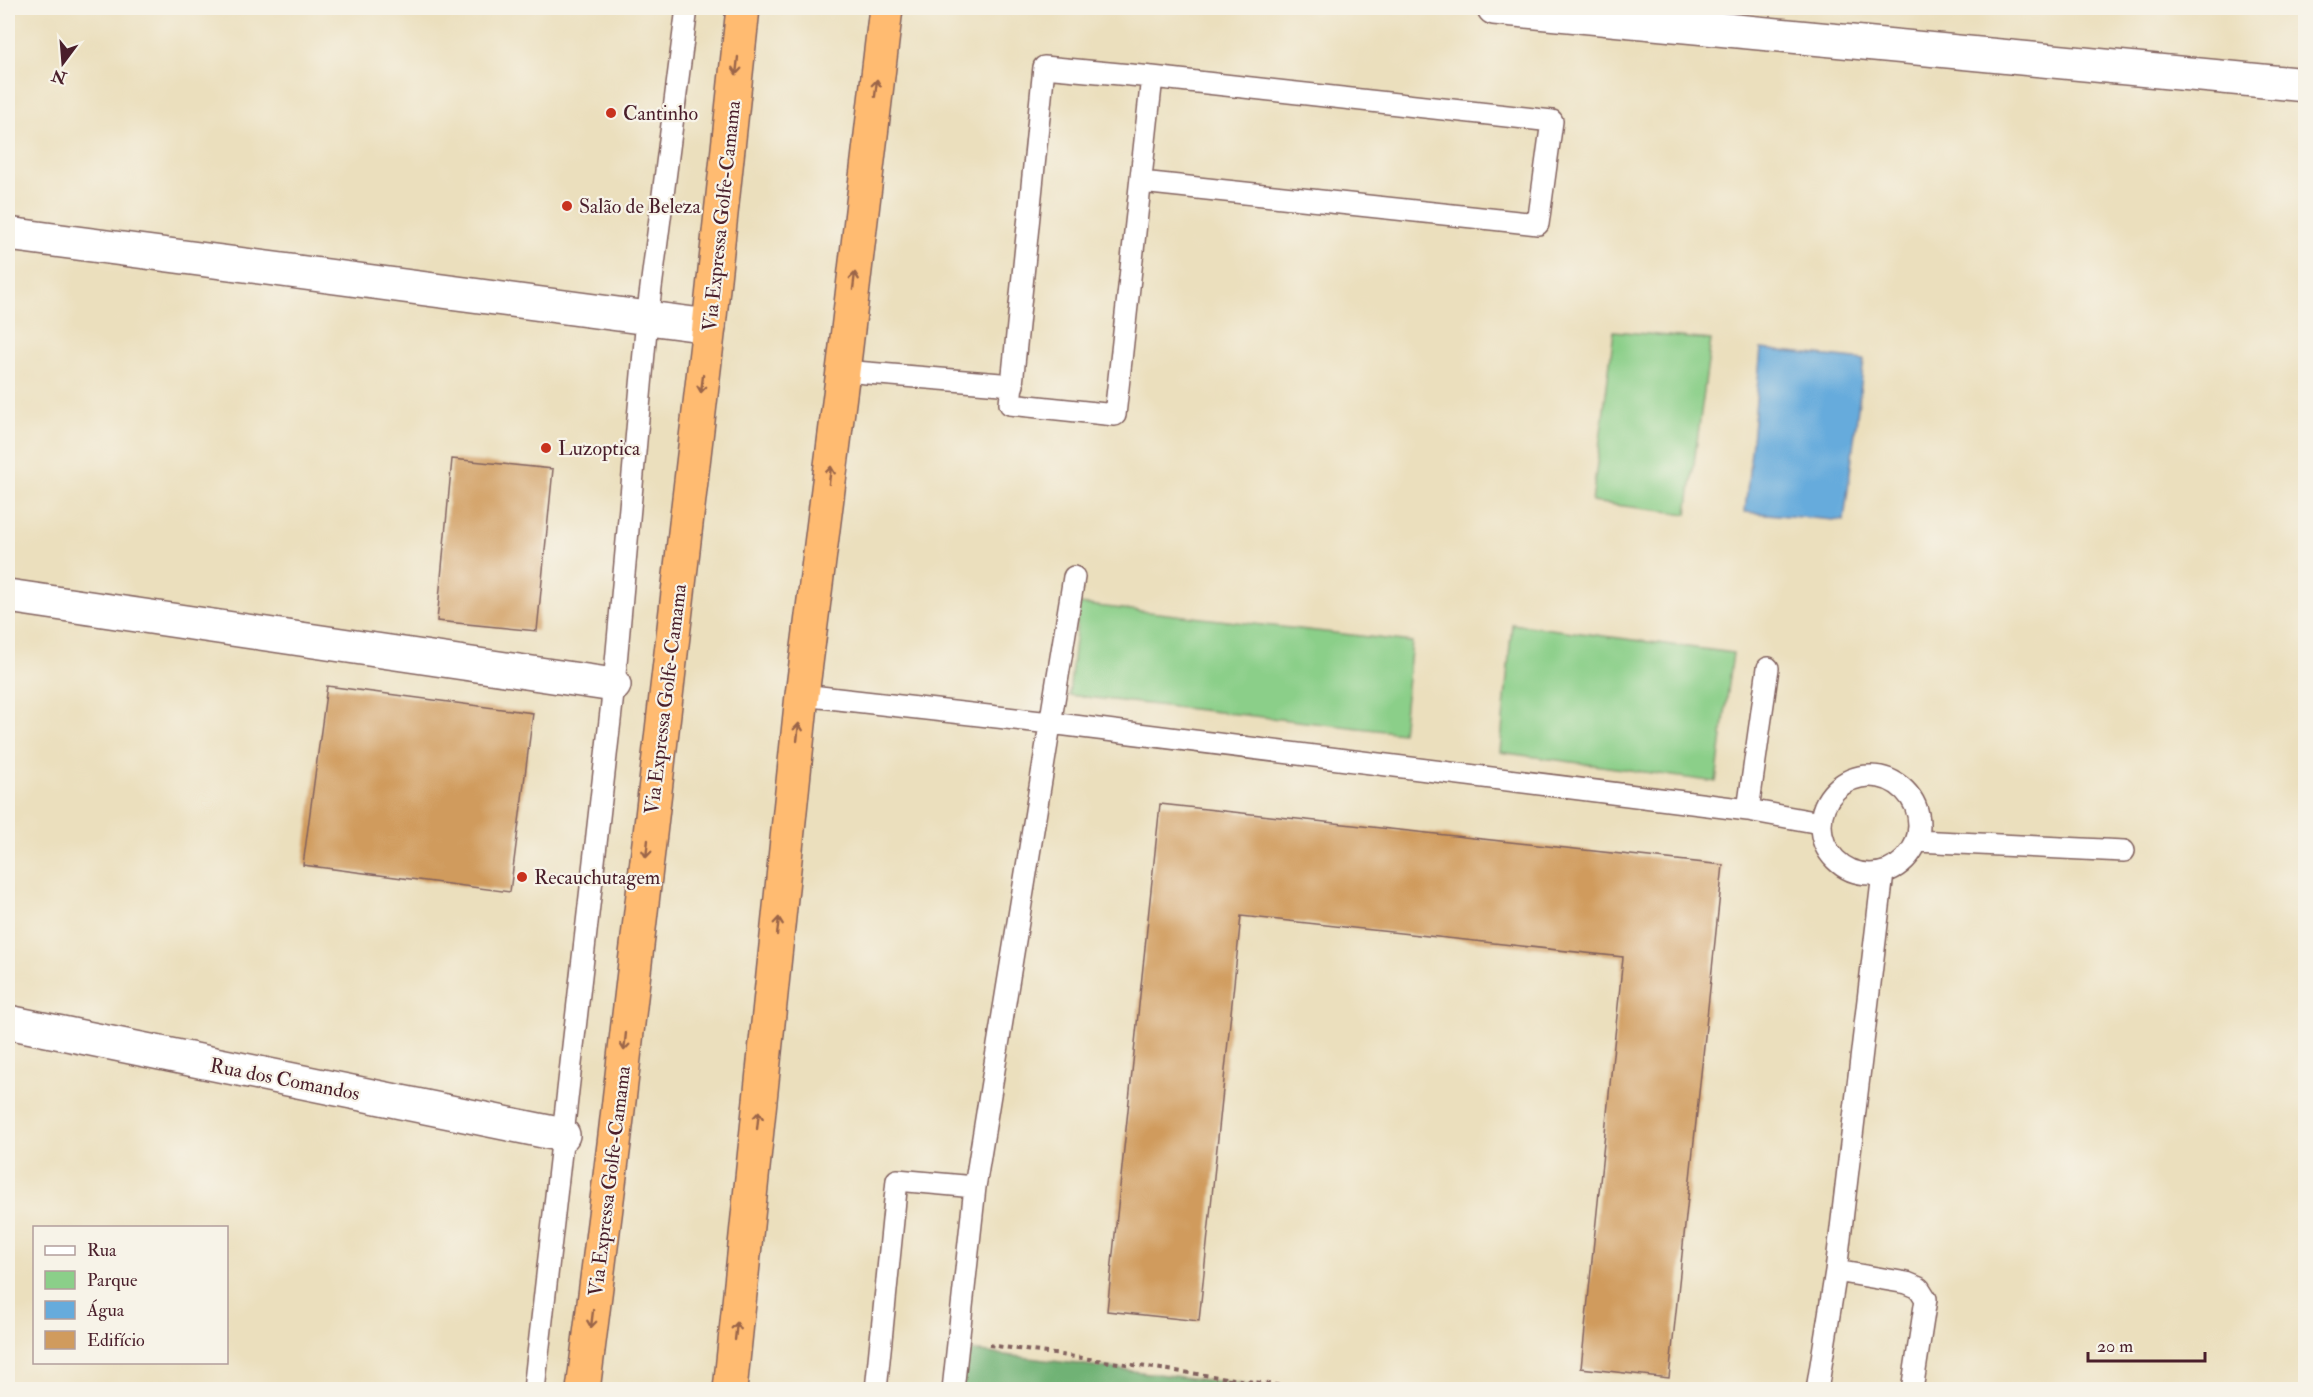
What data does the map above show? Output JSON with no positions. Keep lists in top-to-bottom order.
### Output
{
  "streets": {
    "highway": ["Via Expressa Golfe-Camama"],
    "street": ["Rua dos Comandos"]
  },
  "places": [
    "Cantinho",
    "Salão de Beleza",
    "Luzoptica",
    "Recauchutagem"
  ],
  "legend": [
    "Rua",
    "Parque",
    "Água",
    "Edifício"
  ],
  "scale_bar": "20 m",
  "north": "bottom"
}
